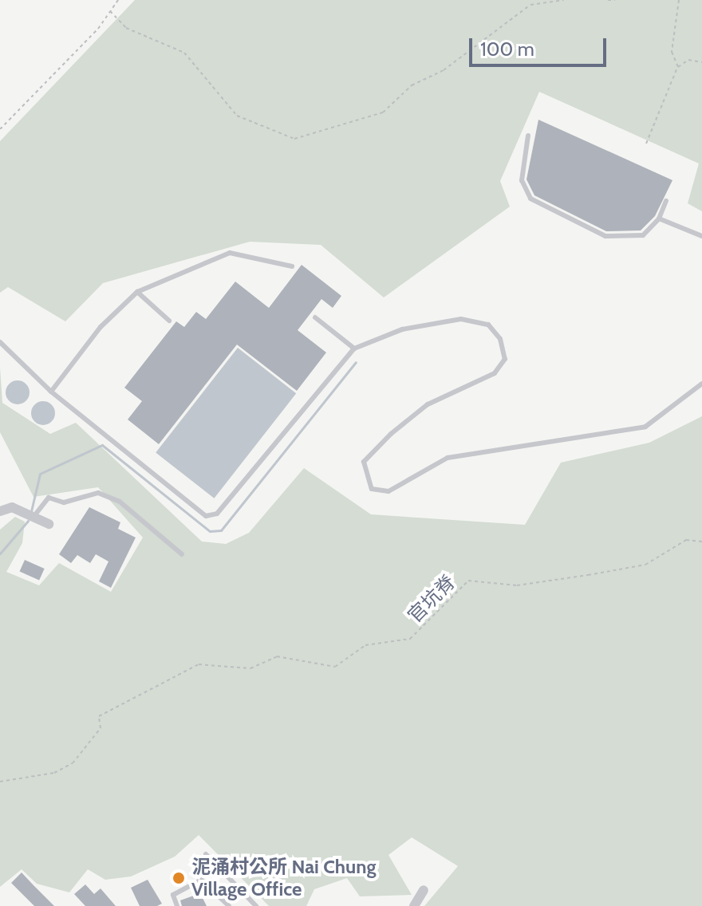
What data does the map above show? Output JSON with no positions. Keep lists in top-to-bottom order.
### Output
{
  "streets": {
    "path": ["官坑脊"]
  },
  "places": ["泥涌村公所 Nai Chung Village Office"],
  "scale_bar": "100 m"
}
